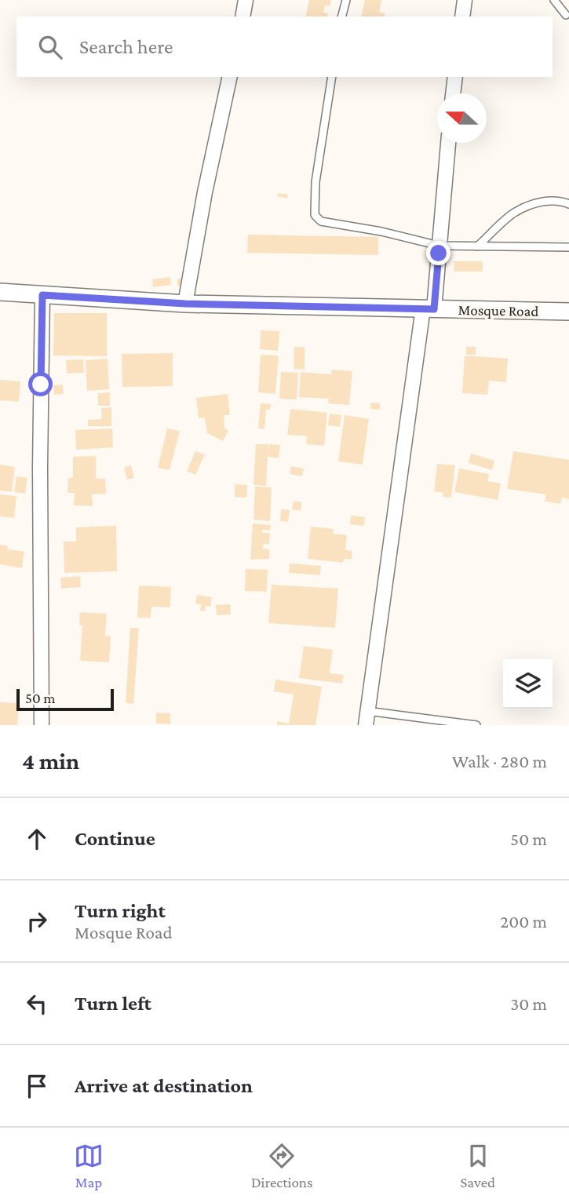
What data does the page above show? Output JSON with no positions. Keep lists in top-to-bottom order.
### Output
{
  "streets": {
    "street": ["Mosque Road"]
  },
  "scale_bar": "50 m",
  "north": "left",
  "page": {
    "search": "Search here",
    "scale": "50 m",
    "heading": ["4 min", "Walk · 280 m"],
    "list": [
      ["Continue", "50 m"],
      ["Turn right", "Mosque Road", "200 m"],
      ["Turn left", "30 m"],
      "Arrive at destination"
    ],
    "nav": ["Map", "Directions", "Saved"]
  }
}
